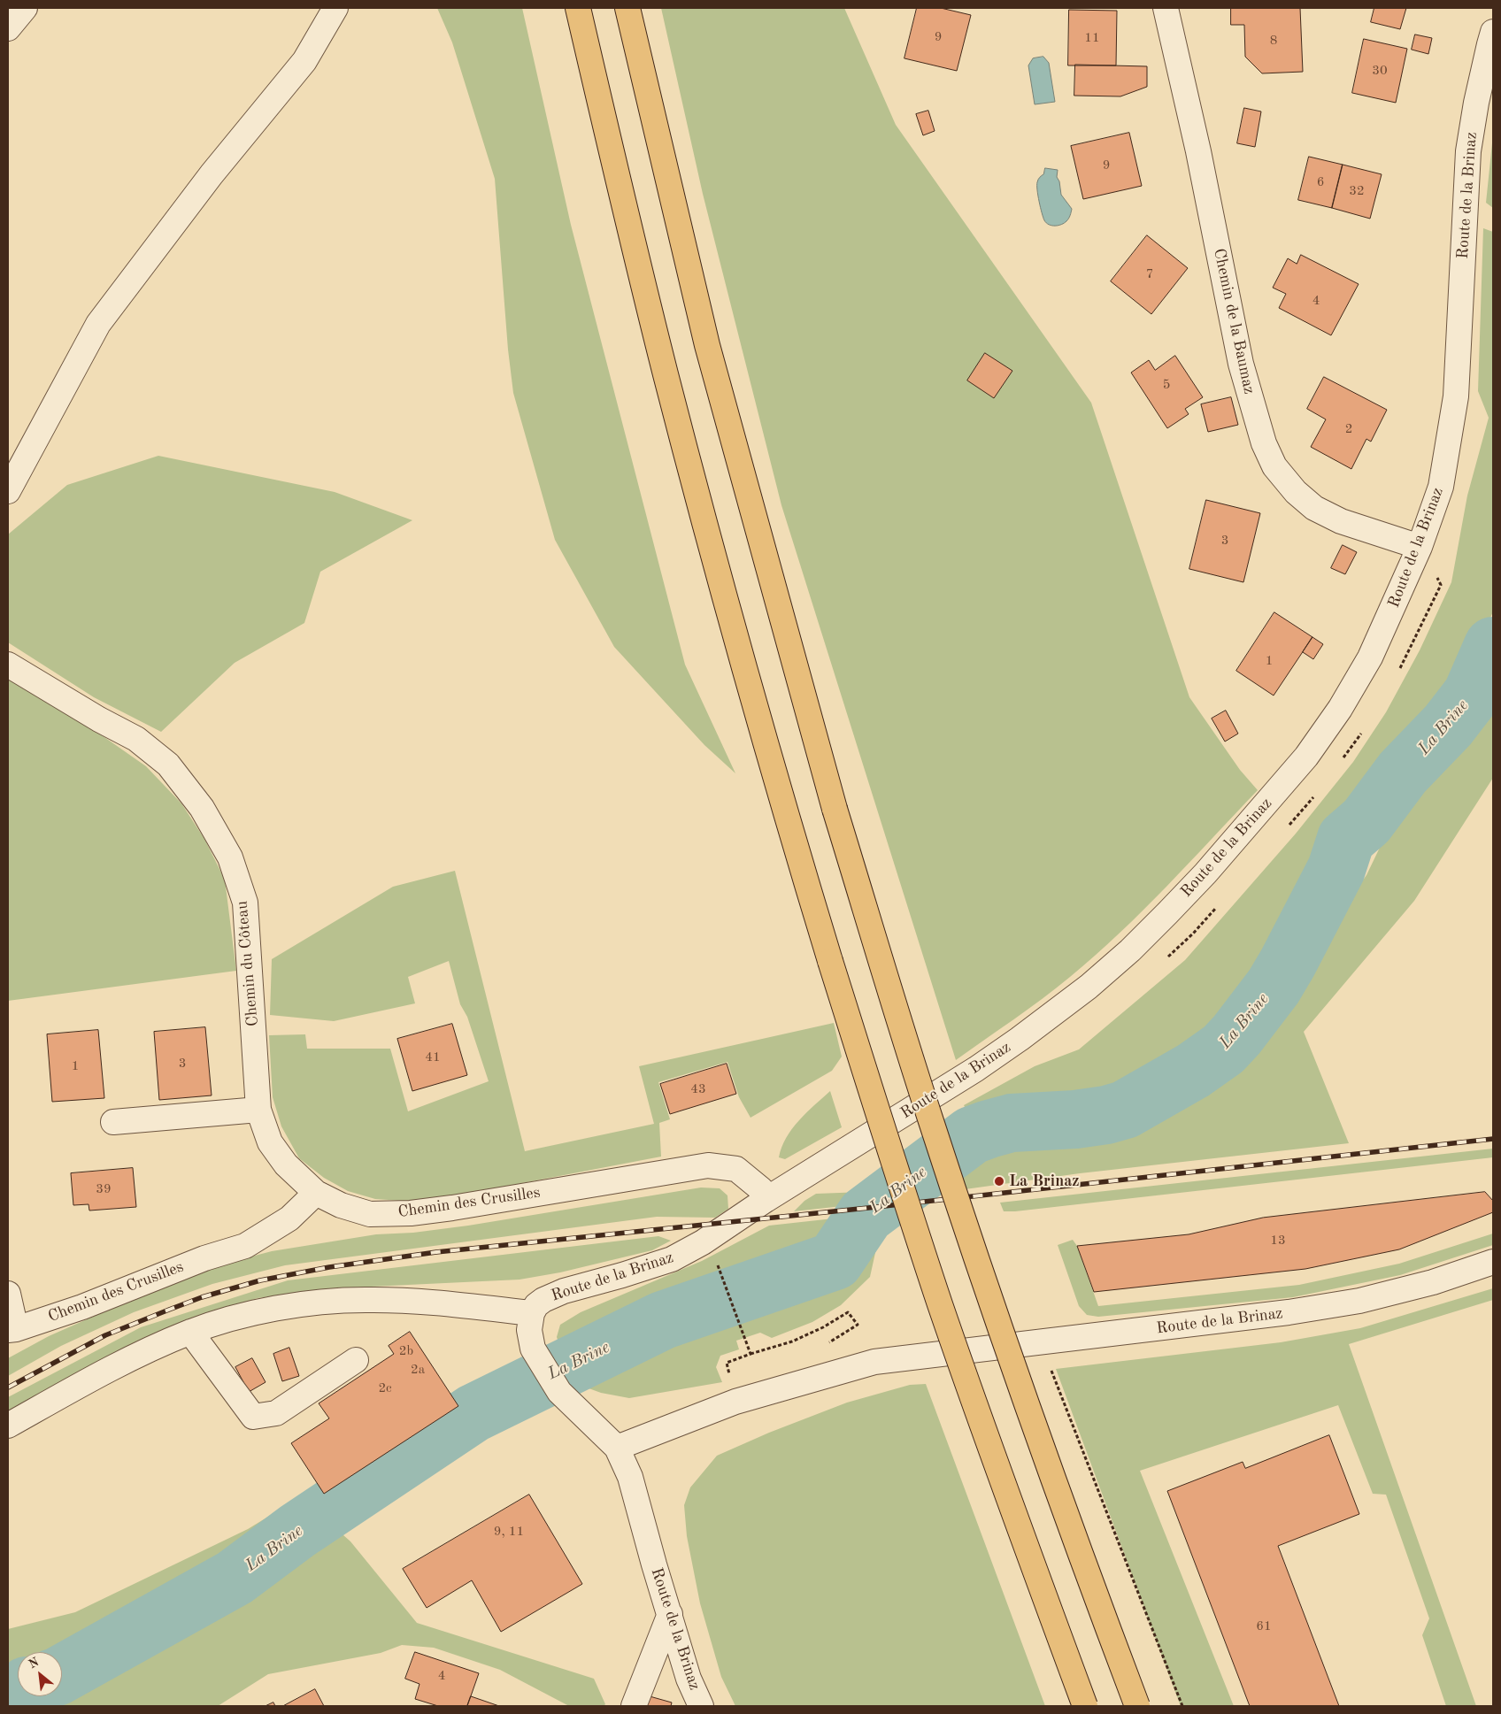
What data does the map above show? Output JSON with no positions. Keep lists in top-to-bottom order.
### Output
{
  "streets": {
    "street": [
      "Route de la Brinaz",
      "Chemin de la Baumaz",
      "Chemin du Côteau",
      "Chemin des Crusilles"
    ]
  },
  "crossings": [
    ["Route de la Brinaz", "Chemin de la Baumaz"],
    ["Route de la Brinaz", "Chemin des Crusilles"],
    ["Chemin du Côteau", "Chemin des Crusilles"]
  ],
  "water": ["La Brine"],
  "places": ["La Brinaz"],
  "house_numbers": [
    "9",
    "11",
    "8",
    "30",
    "9",
    "6",
    "32",
    "7",
    "4",
    "5",
    "2",
    "3",
    "1",
    "41",
    "3",
    "1",
    "43",
    "39",
    "13",
    "2b",
    "2a",
    "2c",
    "9, 11",
    "61",
    "4"
  ],
  "north": "top left"
}
